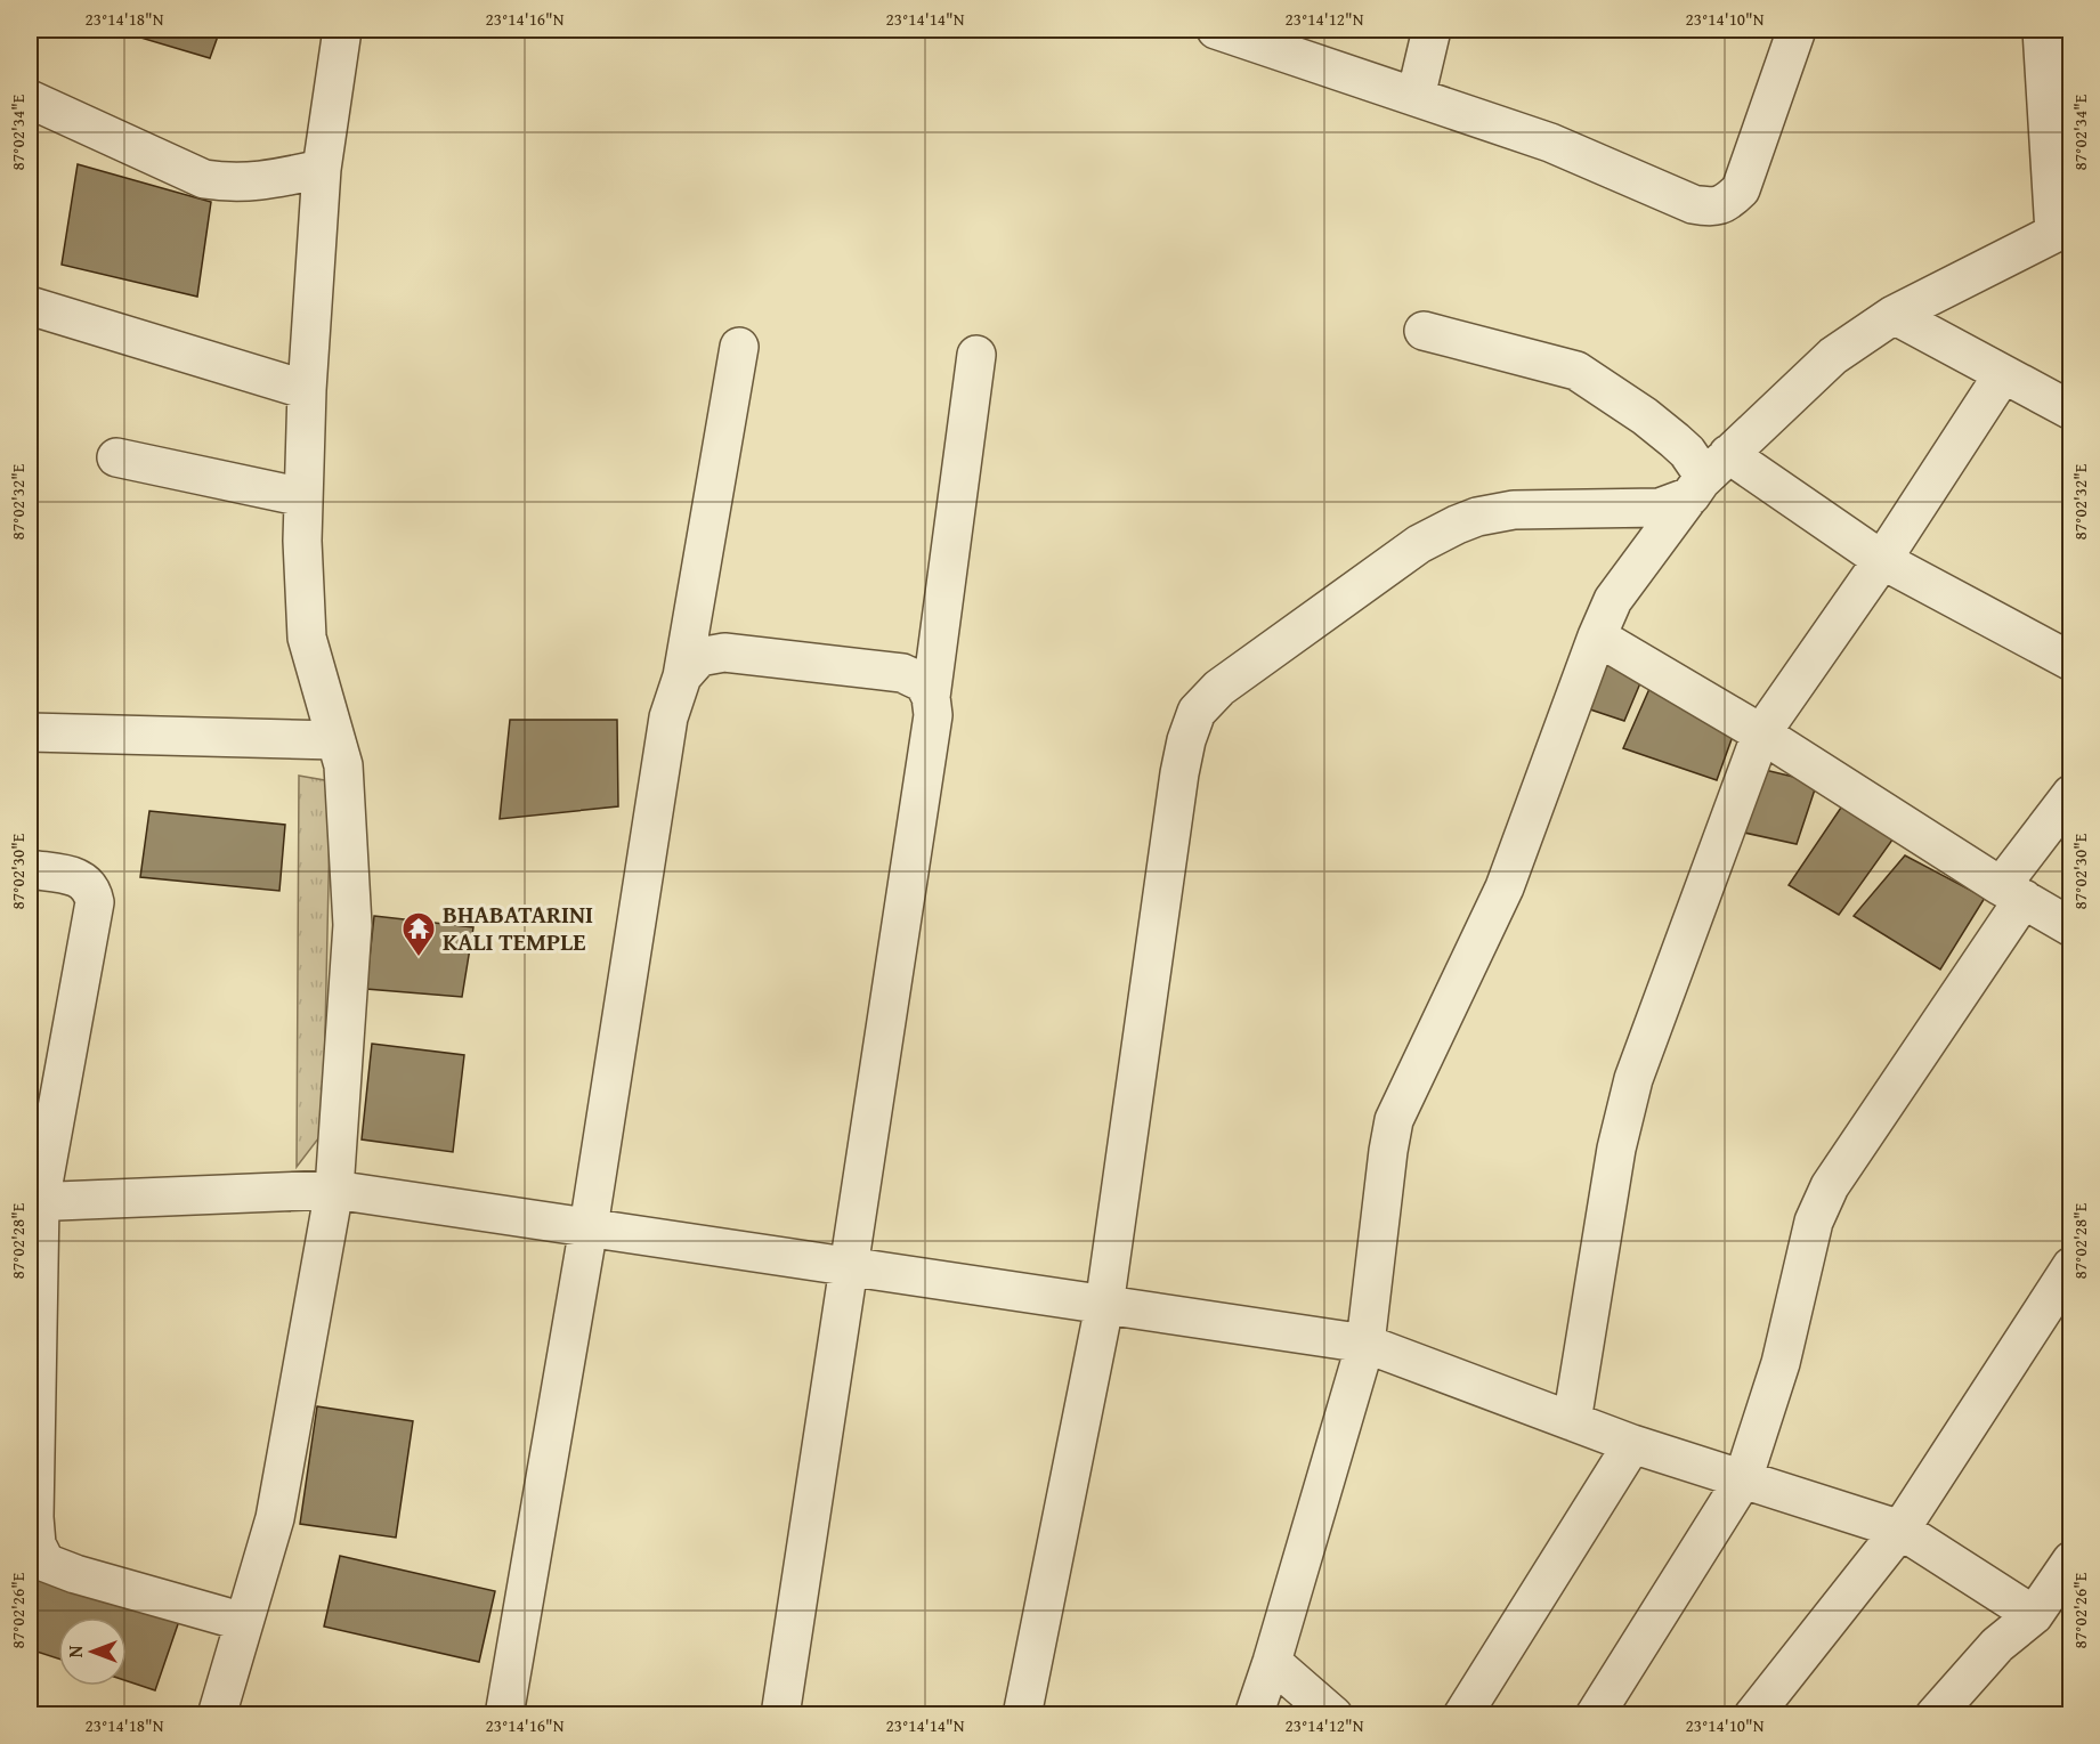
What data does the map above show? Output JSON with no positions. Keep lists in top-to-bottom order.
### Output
{
  "places": {
    "temple": ["BHABATARINI KALI TEMPLE"]
  },
  "north": "left",
  "coordinates": [
    "23°14'18\"N",
    "23°14'16\"N",
    "23°14'14\"N",
    "23°14'12\"N",
    "23°14'10\"N",
    "87°02'34\"E",
    "87°02'32\"E",
    "87°02'30\"E",
    "87°02'28\"E",
    "87°02'26\"E"
  ]
}
